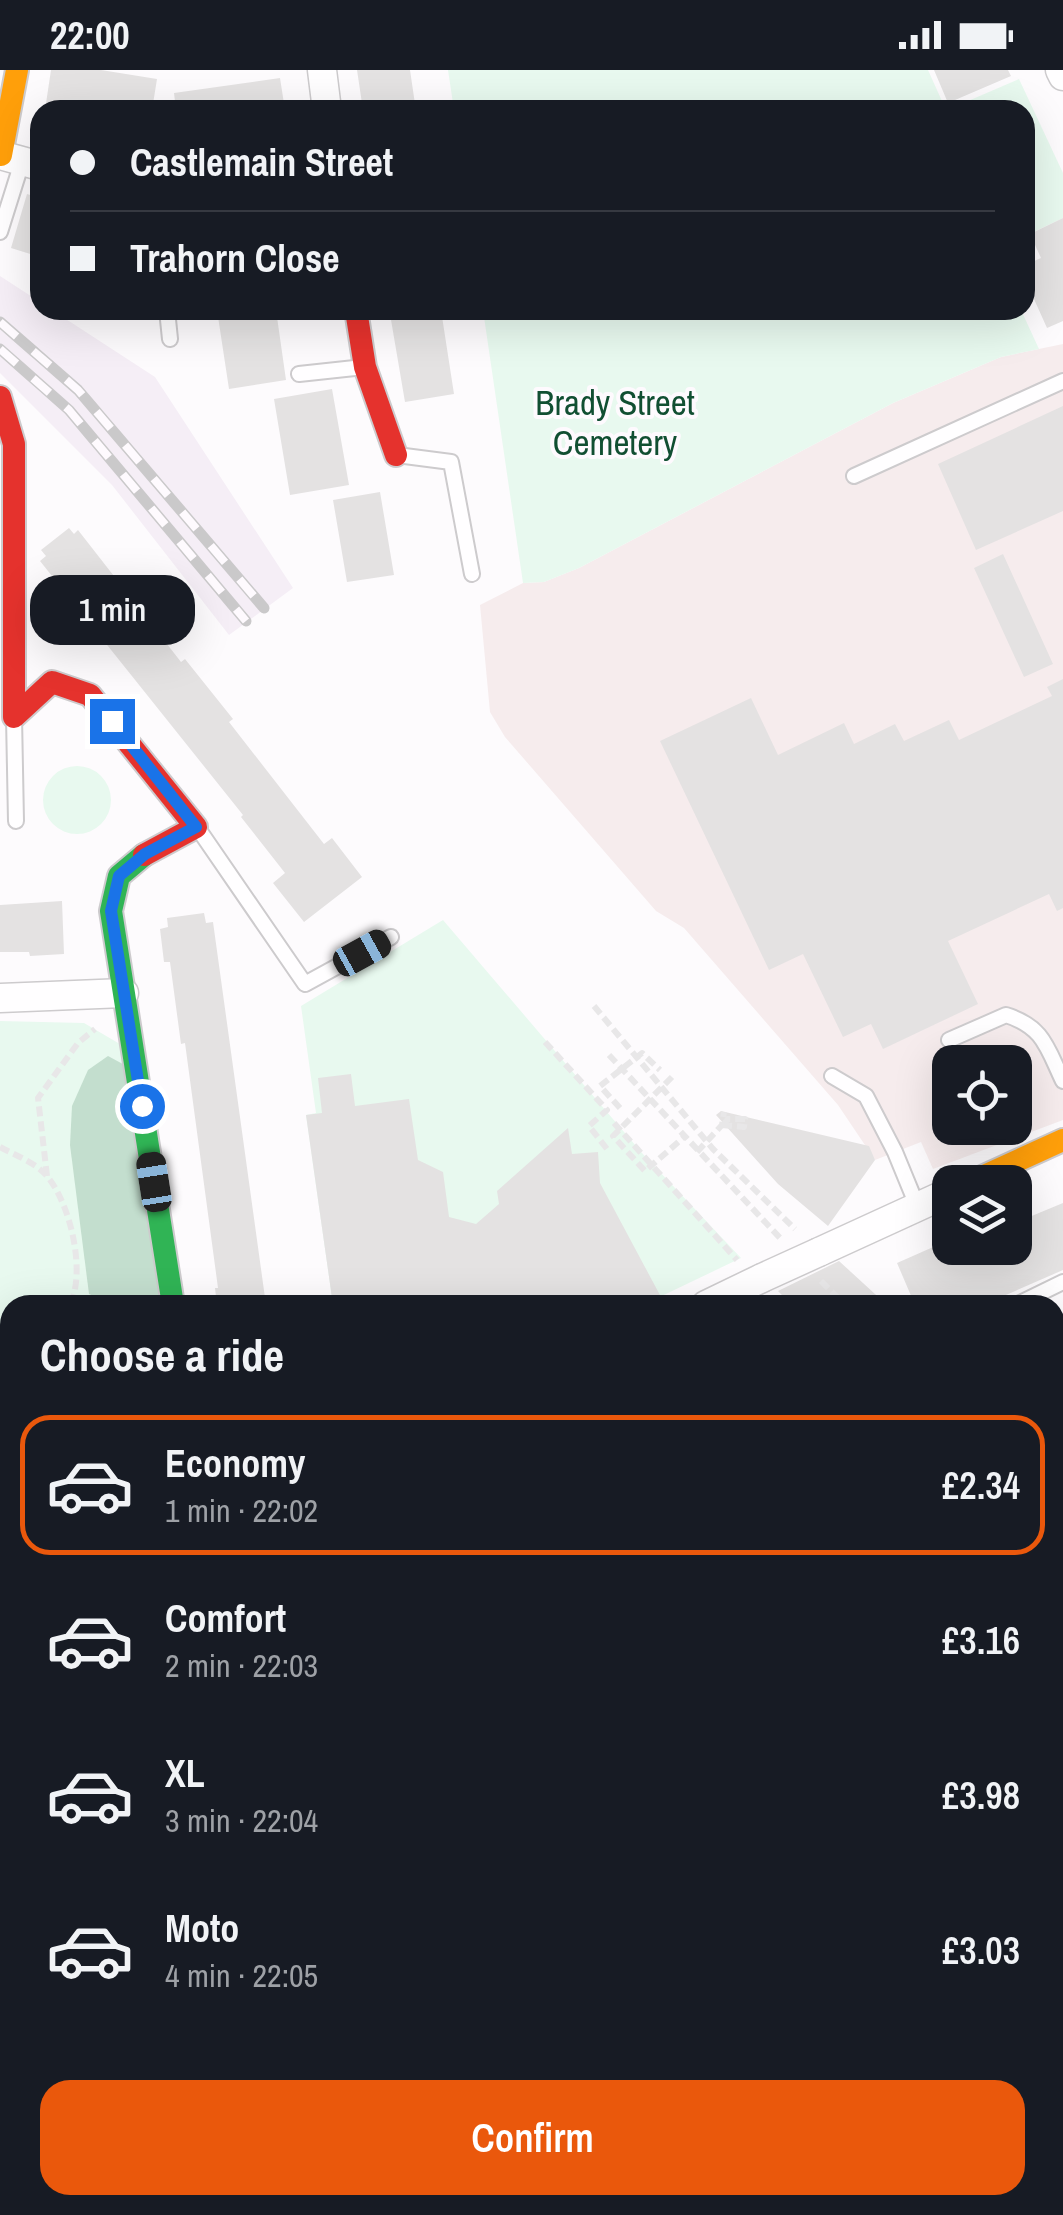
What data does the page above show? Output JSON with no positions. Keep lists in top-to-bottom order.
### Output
{
  "parks": ["Brady Street Cemetery"],
  "page": {
    "status": "22:00",
    "banner": ["Castlemain Street", "Trahorn Close"],
    "bubble": "1 min",
    "heading": "Choose a ride",
    "list": [
      {
        "name": "Economy",
        "note": "1 min · 22:02",
        "value": "£2.34"
      },
      {
        "name": "Comfort",
        "note": "2 min · 22:03",
        "value": "£3.16"
      },
      {
        "name": "XL",
        "note": "3 min · 22:04",
        "value": "£3.98"
      },
      {
        "name": "Moto",
        "note": "4 min · 22:05",
        "value": "£3.03"
      }
    ],
    "buttons": "Confirm"
  }
}
